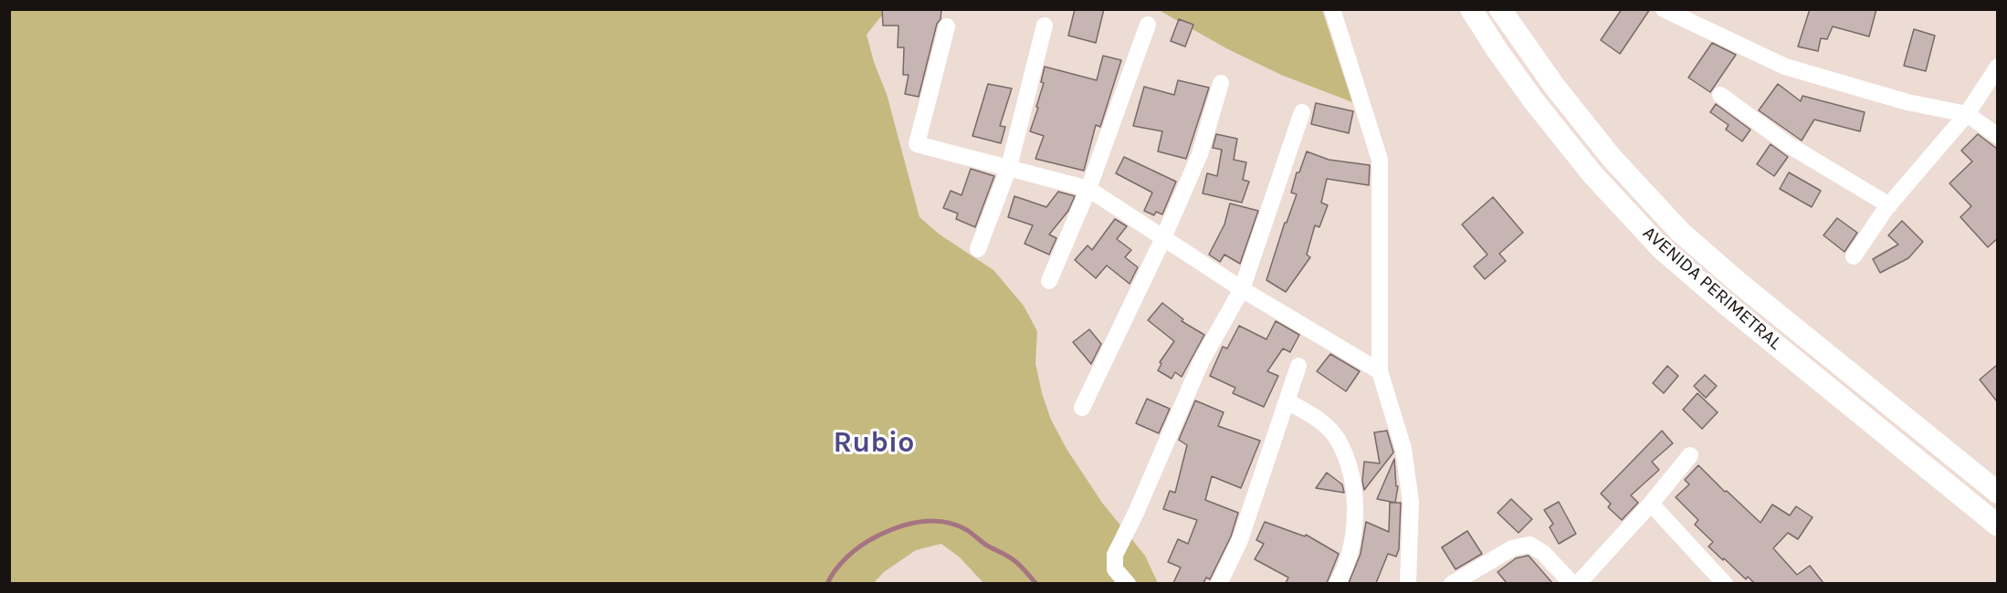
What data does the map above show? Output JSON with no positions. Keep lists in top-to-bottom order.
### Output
{
  "streets": {
    "main road": ["AVENIDA PERIMETRAL"]
  },
  "districts": ["Rubio"]
}
